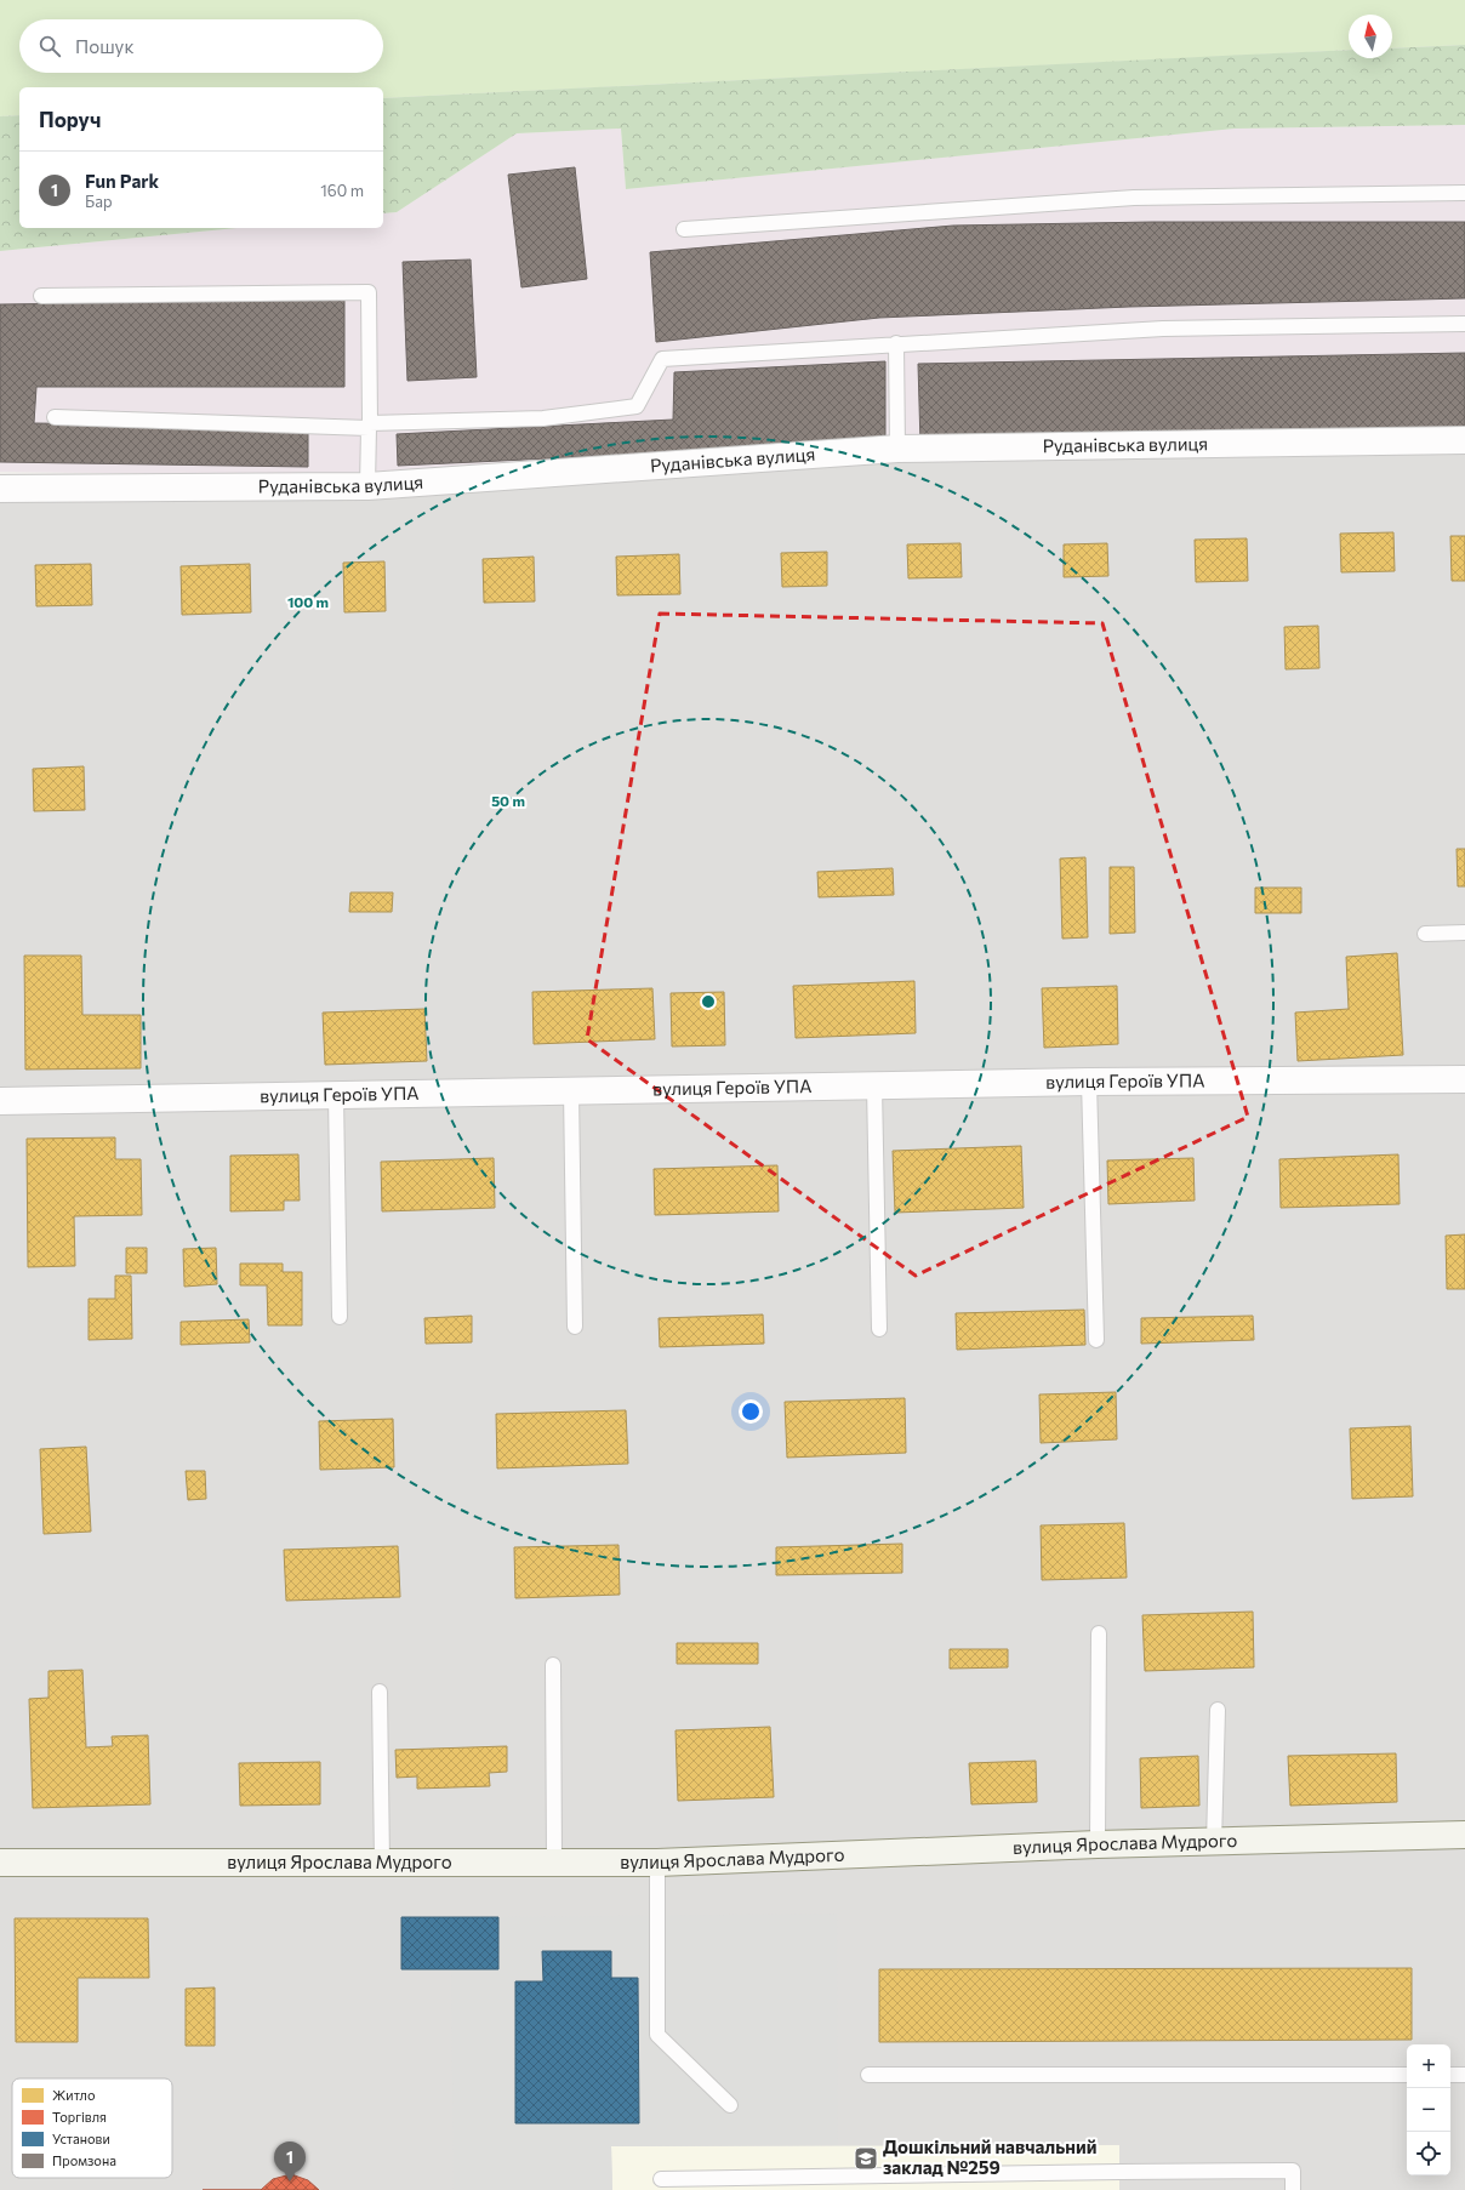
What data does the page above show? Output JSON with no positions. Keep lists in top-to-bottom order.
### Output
{
  "streets": {
    "street": ["Руданівська вулиця", "вулиця Героїв УПА", "вулиця Ярослава Мудрого"]
  },
  "places": {
    "school or university": ["Дошкільний навчальний заклад №259"]
  },
  "legend": [
    "Житло",
    "Торгівля",
    "Установи",
    "Промзона"
  ],
  "north": "top",
  "page": {
    "search": "Пошук",
    "heading": "Поруч",
    "list": [
      {
        "mark": "1",
        "name": "Fun Park",
        "note": "Бар",
        "value": "160 m"
      }
    ],
    "map_buttons": ["+", "−"],
    "pins": "1"
  },
  "rings": ["100 m", "50 m"]
}
